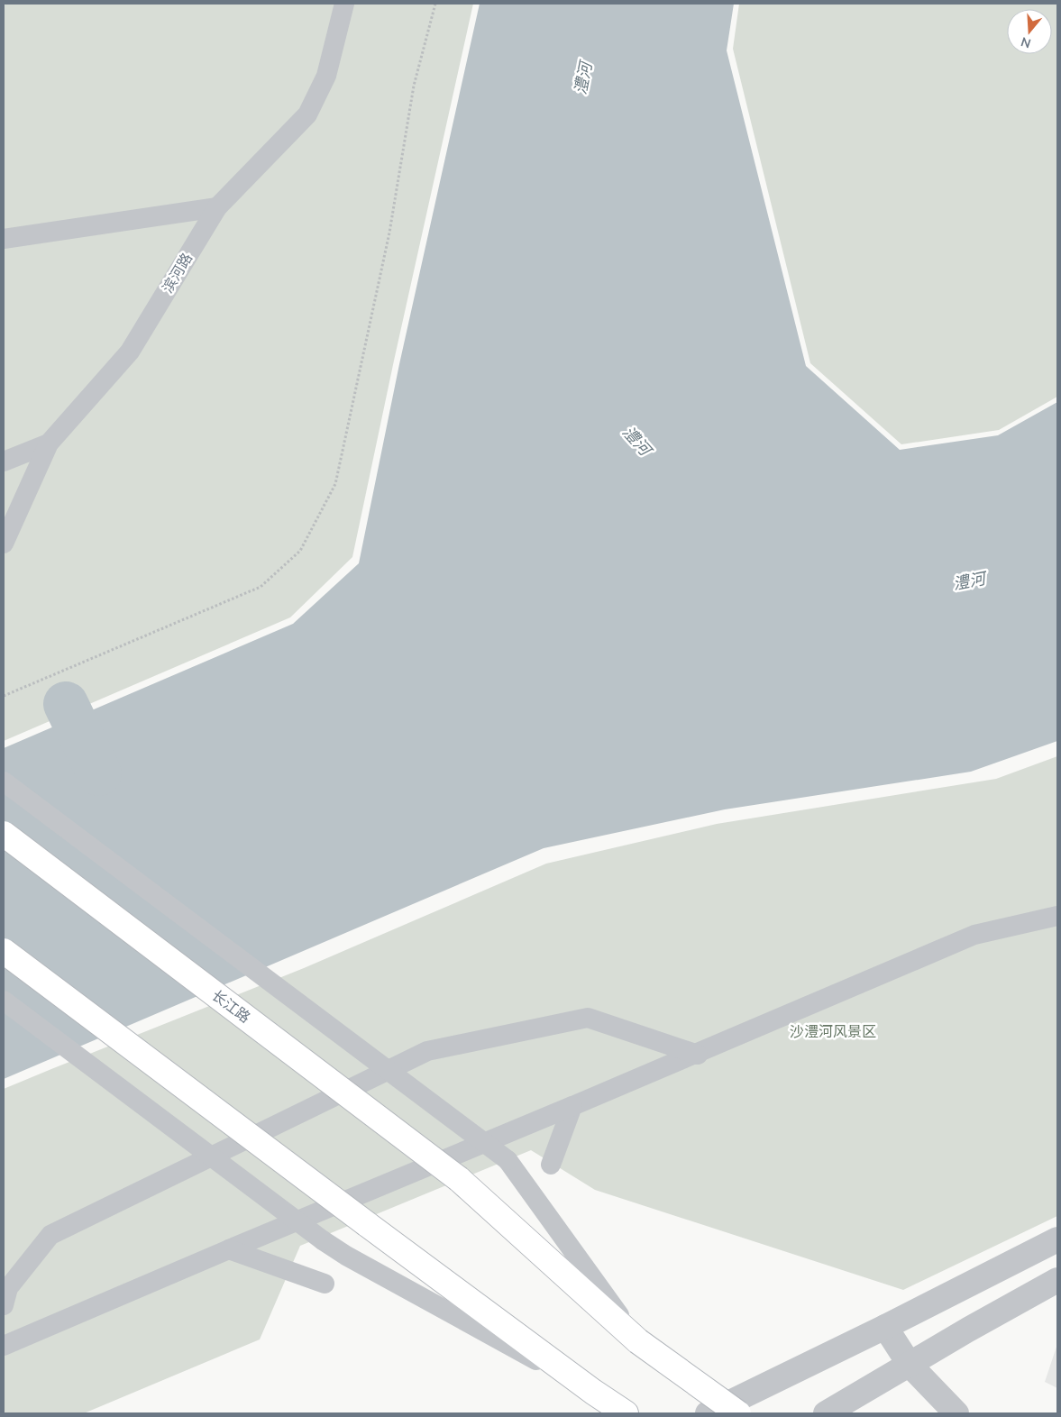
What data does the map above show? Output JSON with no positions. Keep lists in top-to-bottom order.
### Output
{
  "streets": {
    "main road": ["长江路"],
    "street": ["滨河路"]
  },
  "water": ["澧河"],
  "parks": ["沙澧河风景区"],
  "north": "bottom"
}
